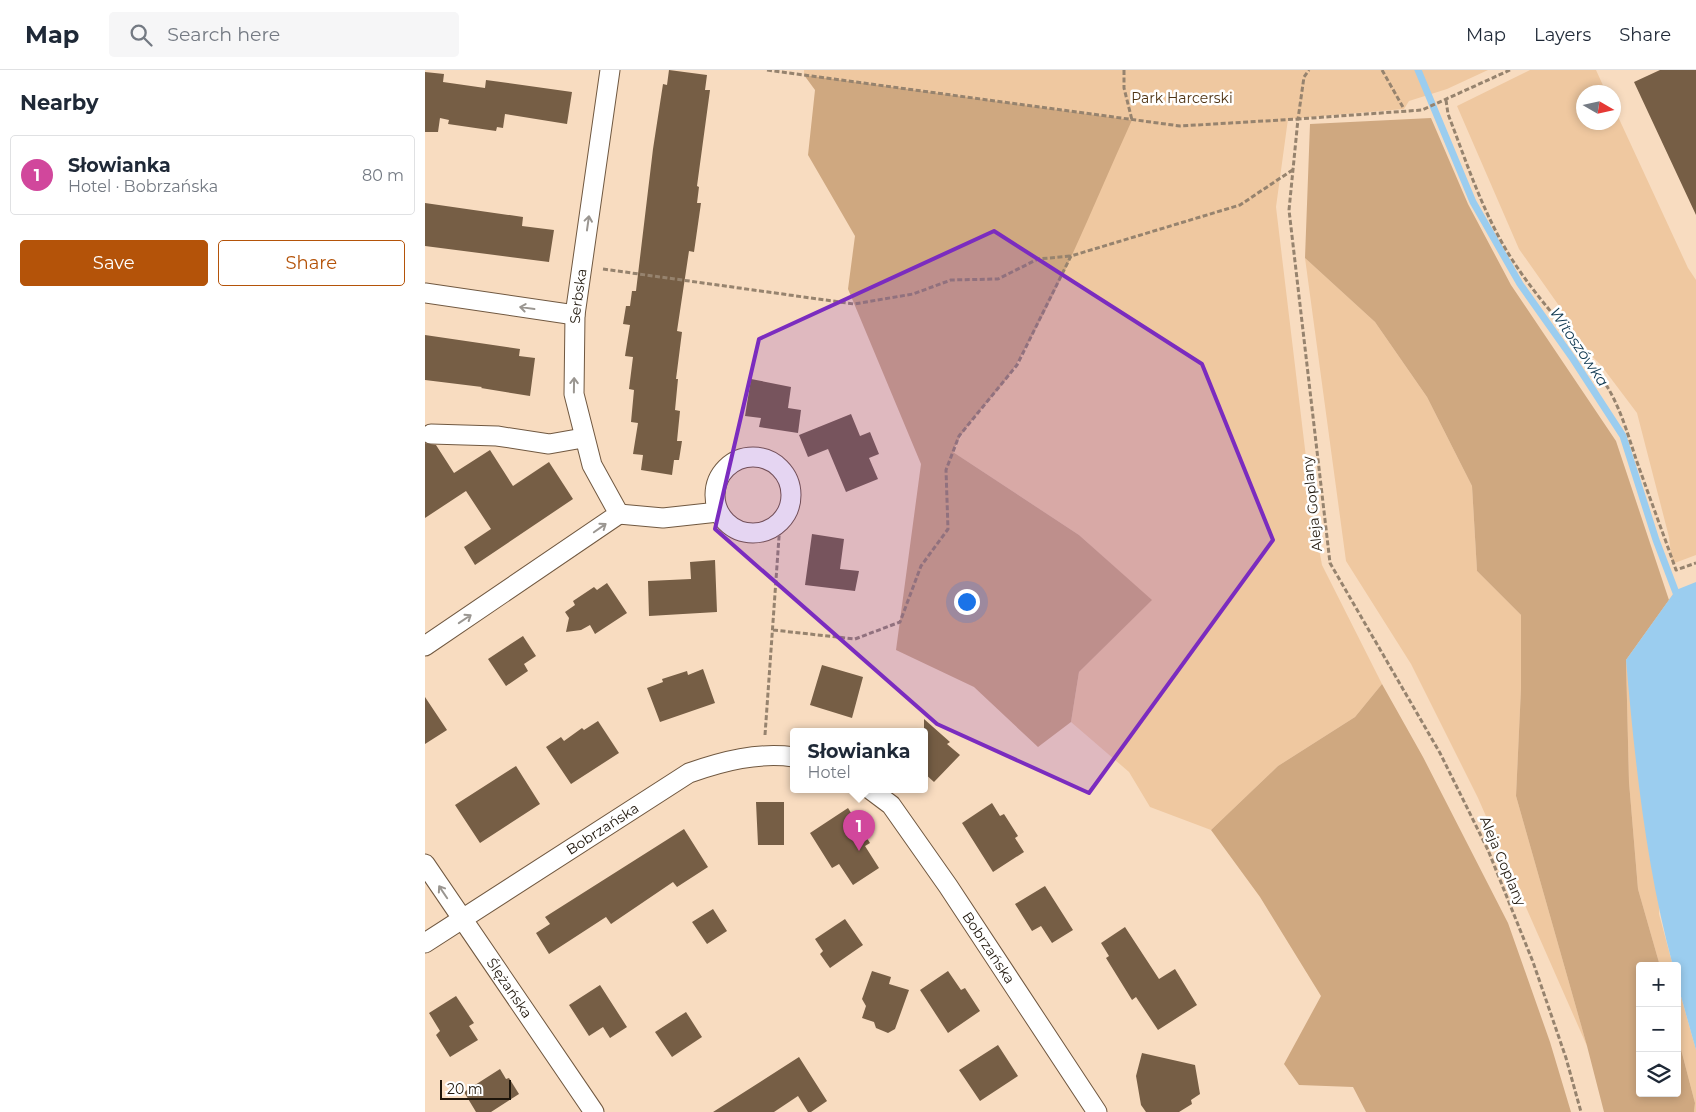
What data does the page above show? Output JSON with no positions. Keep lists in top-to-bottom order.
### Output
{
  "streets": {
    "street": ["Serbska", "Bobrzańska", "Ślężańska"],
    "path": ["Aleja Goplany"]
  },
  "crossings": [
    ["Bobrzańska", "Ślężańska"]
  ],
  "one_way": ["Serbska"],
  "water": ["Witoszówka"],
  "parks": ["Park Harcerski"],
  "scale_bar": "20 m",
  "north": "right",
  "page": {
    "header": "Map",
    "search": "Search here",
    "nav": ["Map", "Layers", "Share"],
    "heading": "Nearby",
    "list": [
      {
        "mark": "1",
        "name": "Słowianka",
        "note": "Hotel · Bobrzańska",
        "value": "80 m"
      }
    ],
    "buttons": ["Save", "Share"],
    "popup": ["Słowianka", "Hotel"],
    "pins": "1",
    "map_buttons": ["+", "−"],
    "scale": "20 m"
  }
}
